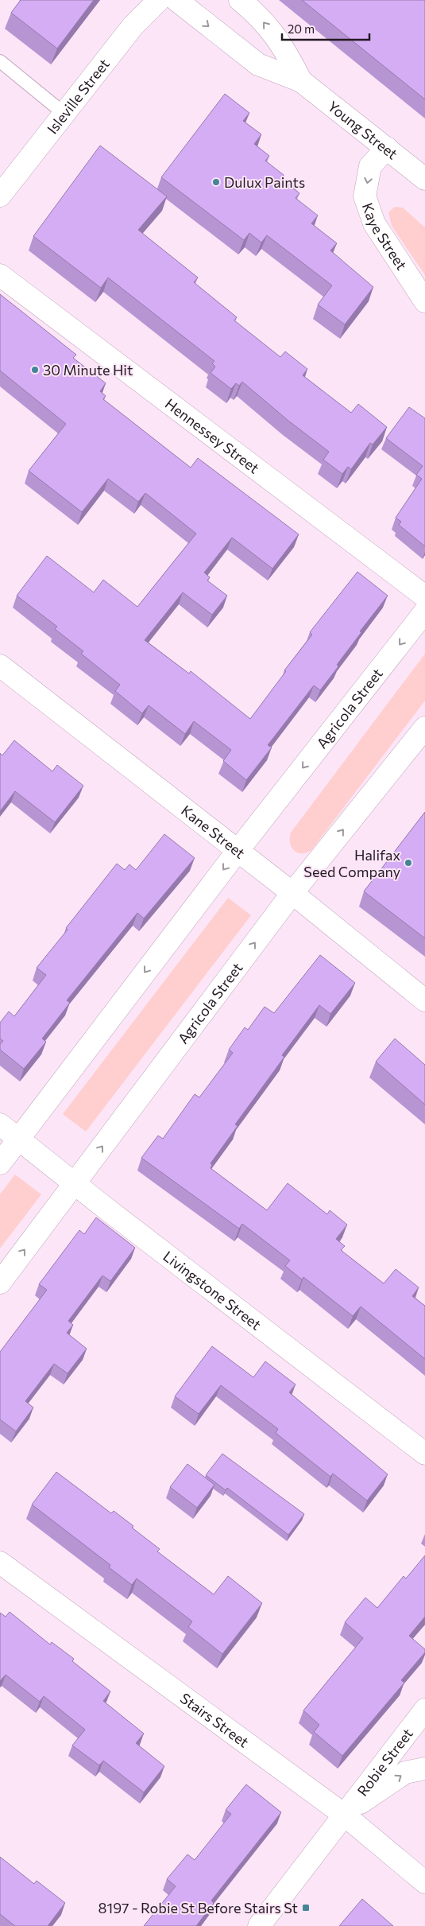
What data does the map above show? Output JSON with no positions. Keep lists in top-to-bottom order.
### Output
{
  "streets": {
    "street": [
      "Isleville Street",
      "Young Street",
      "Kaye Street",
      "Hennessey Street",
      "Agricola Street",
      "Kane Street",
      "Livingstone Street",
      "Stairs Street",
      "Robie Street"
    ]
  },
  "crossings": [
    ["Young Street", "Kaye Street"],
    ["Agricola Street", "Kane Street"],
    ["Agricola Street", "Livingstone Street"],
    ["Stairs Street", "Robie Street"]
  ],
  "one_way": ["Kaye Street"],
  "places": {
    "other": ["Dulux Paints", "30 Minute Hit", "Halifax Seed Company"],
    "transit": ["8197 - Robie St Before Stairs St"]
  },
  "scale_bar": "20 m"
}
